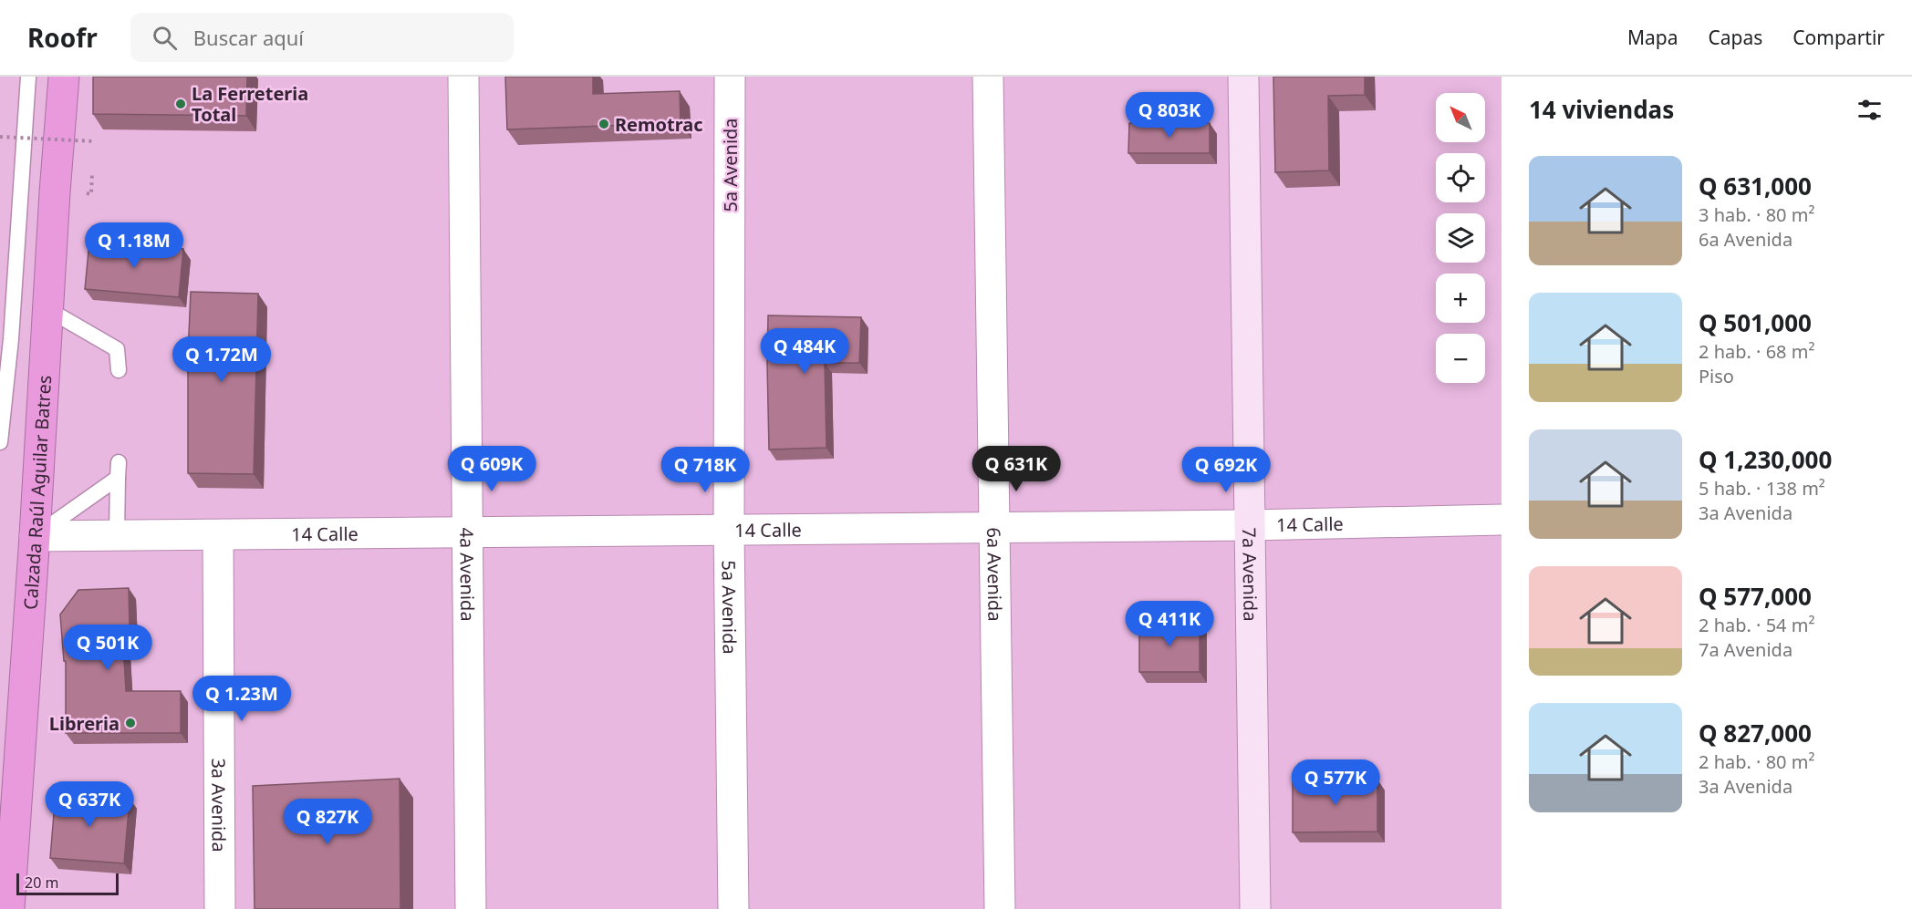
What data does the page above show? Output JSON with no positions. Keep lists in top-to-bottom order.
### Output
{
  "streets": {
    "highway": ["Calzada Raúl Aguilar Batres"],
    "main road": ["7a Avenida"],
    "street": [
      "5a Avenida",
      "14 Calle",
      "4a Avenida",
      "6a Avenida",
      "3a Avenida"
    ]
  },
  "crossings": [
    ["5a Avenida", "14 Calle"],
    ["Calzada Raúl Aguilar Batres", "14 Calle"],
    ["14 Calle", "4a Avenida"],
    ["14 Calle", "7a Avenida"],
    ["14 Calle", "6a Avenida"],
    ["14 Calle", "3a Avenida"]
  ],
  "places": ["La Ferreteria Total", "Remotrac", "Libreria"],
  "scale_bar": "20 m",
  "north": "top left",
  "page": {
    "header": "Roofr",
    "search": "Buscar aquí",
    "nav": ["Mapa", "Capas", "Compartir"],
    "heading": "14 viviendas",
    "price": [
      "Q 803K",
      "Q 1.18M",
      "Q 484K",
      "Q 1.72M",
      "Q 609K",
      "Q 631K",
      "Q 718K",
      "Q 692K",
      "Q 411K",
      "Q 501K",
      "Q 1.23M",
      "Q 577K",
      "Q 637K",
      "Q 827K"
    ],
    "map_buttons": ["+", "−"],
    "list": [
      {
        "name": "Q 631,000",
        "note": "3 hab. · 80 m² · 6a Avenida"
      },
      {
        "name": "Q 501,000",
        "note": "2 hab. · 68 m² · Piso"
      },
      {
        "name": "Q 1,230,000",
        "note": "5 hab. · 138 m² · 3a Avenida"
      },
      {
        "name": "Q 577,000",
        "note": "2 hab. · 54 m² · 7a Avenida"
      },
      {
        "name": "Q 827,000",
        "note": "2 hab. · 80 m² · 3a Avenida"
      }
    ],
    "scale": "20 m"
  }
}
